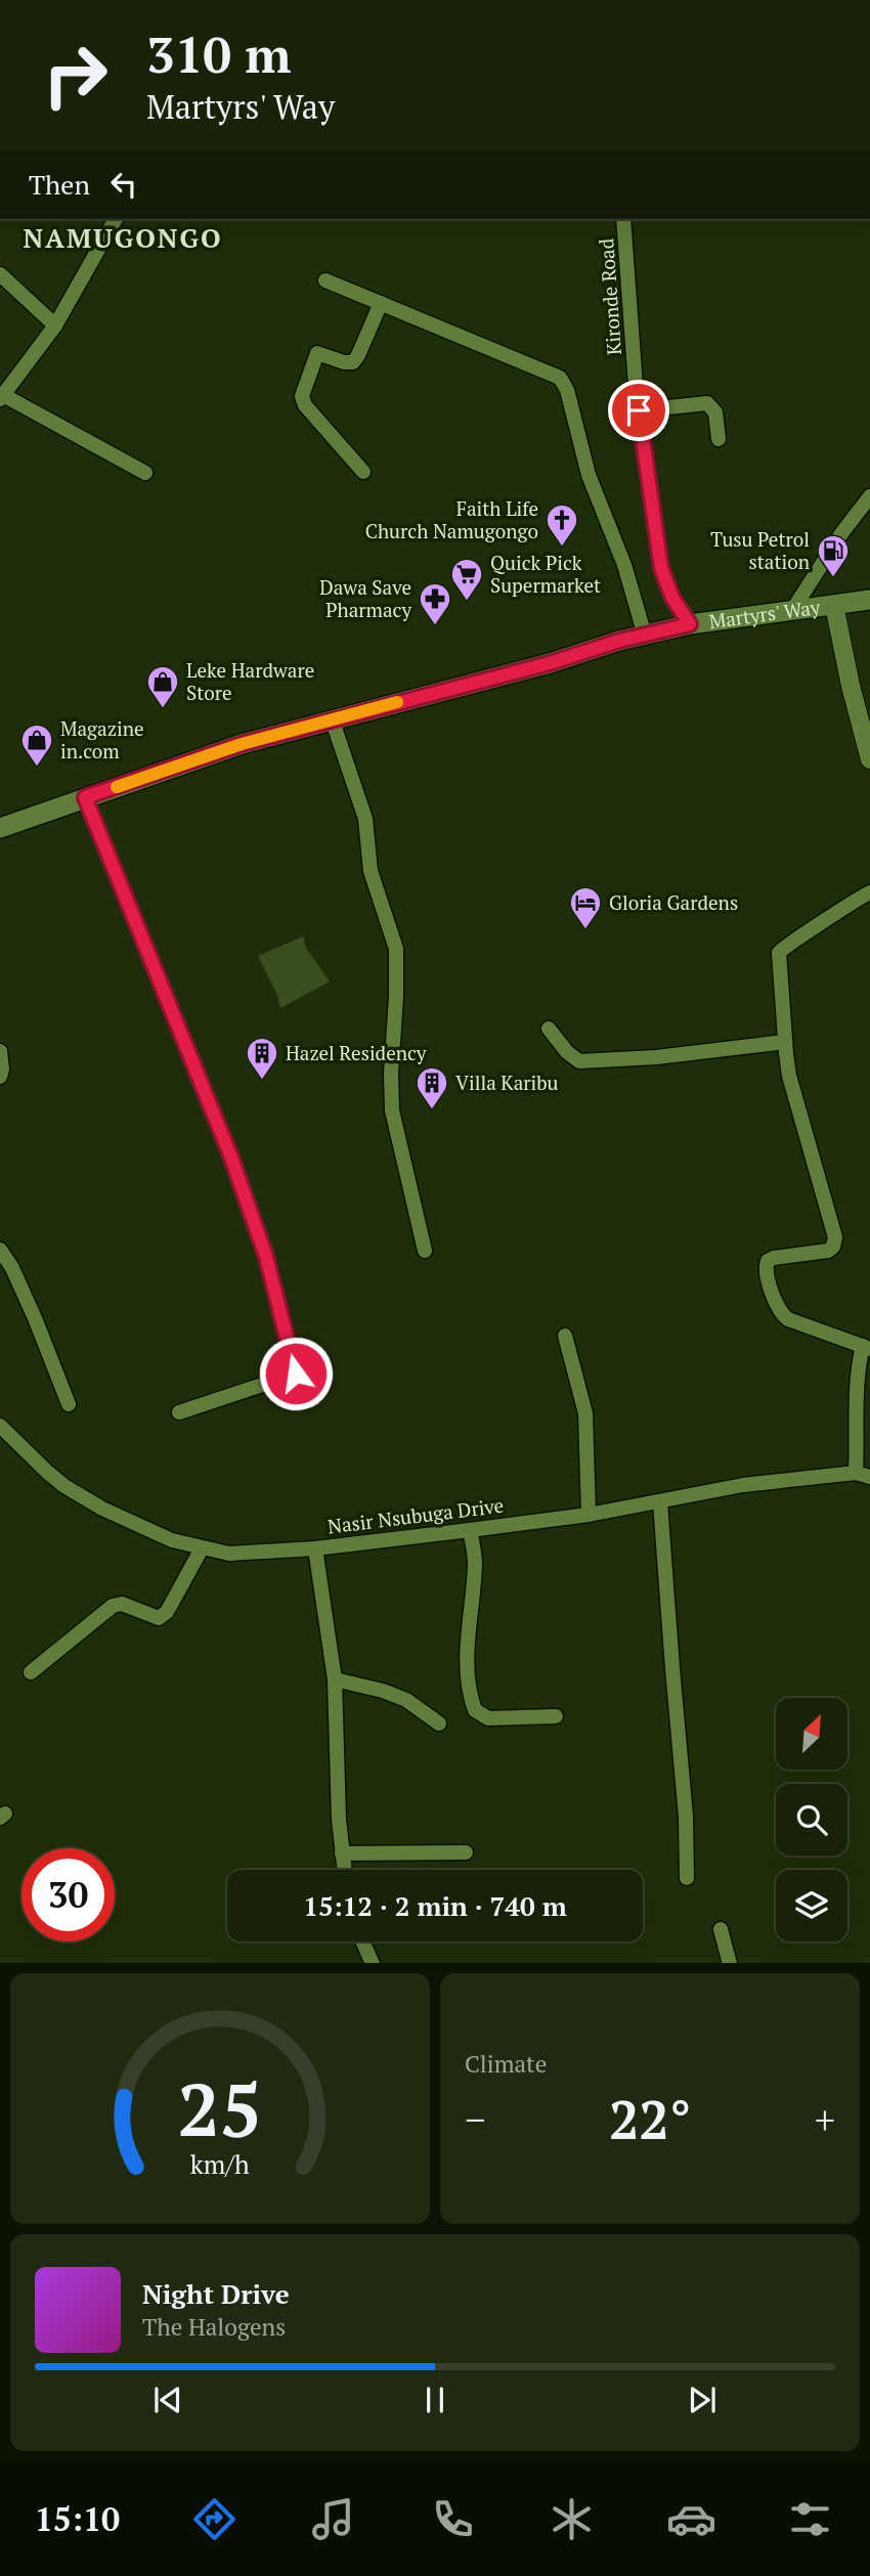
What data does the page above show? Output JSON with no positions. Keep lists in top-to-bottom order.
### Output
{
  "streets": {
    "main road": ["Martyrs' Way"],
    "street": ["Kironde Road", "Nasir Nsubuga Drive"]
  },
  "crossings": [
    ["Kironde Road", "Martyrs' Way"]
  ],
  "districts": ["NAMUGONGO"],
  "places": {
    "church": ["Faith Life Church Namugongo"],
    "fuel station": ["Tusu Petrol station"],
    "supermarket": ["Quick Pick Supermarket"],
    "pharmacy": ["Dawa Save Pharmacy"],
    "shop": ["Leke Hardware Store", "Magazine in.com"],
    "hotel": ["Gloria Gardens"],
    "building": ["Hazel Residency", "Villa Karibu"]
  },
  "north": "top right",
  "page": {
    "turn": ["310 m", "Martyrs' Way"],
    "then": "Then",
    "limit": "30",
    "trip": "15:12 · 2 min · 740 m",
    "tile": "Climate",
    "heat": ["−", "22°", "+"],
    "song": ["Night Drive", "The Halogens"],
    "tabs": "15:10",
    "gauge": ["25", "km/h"]
  }
}
